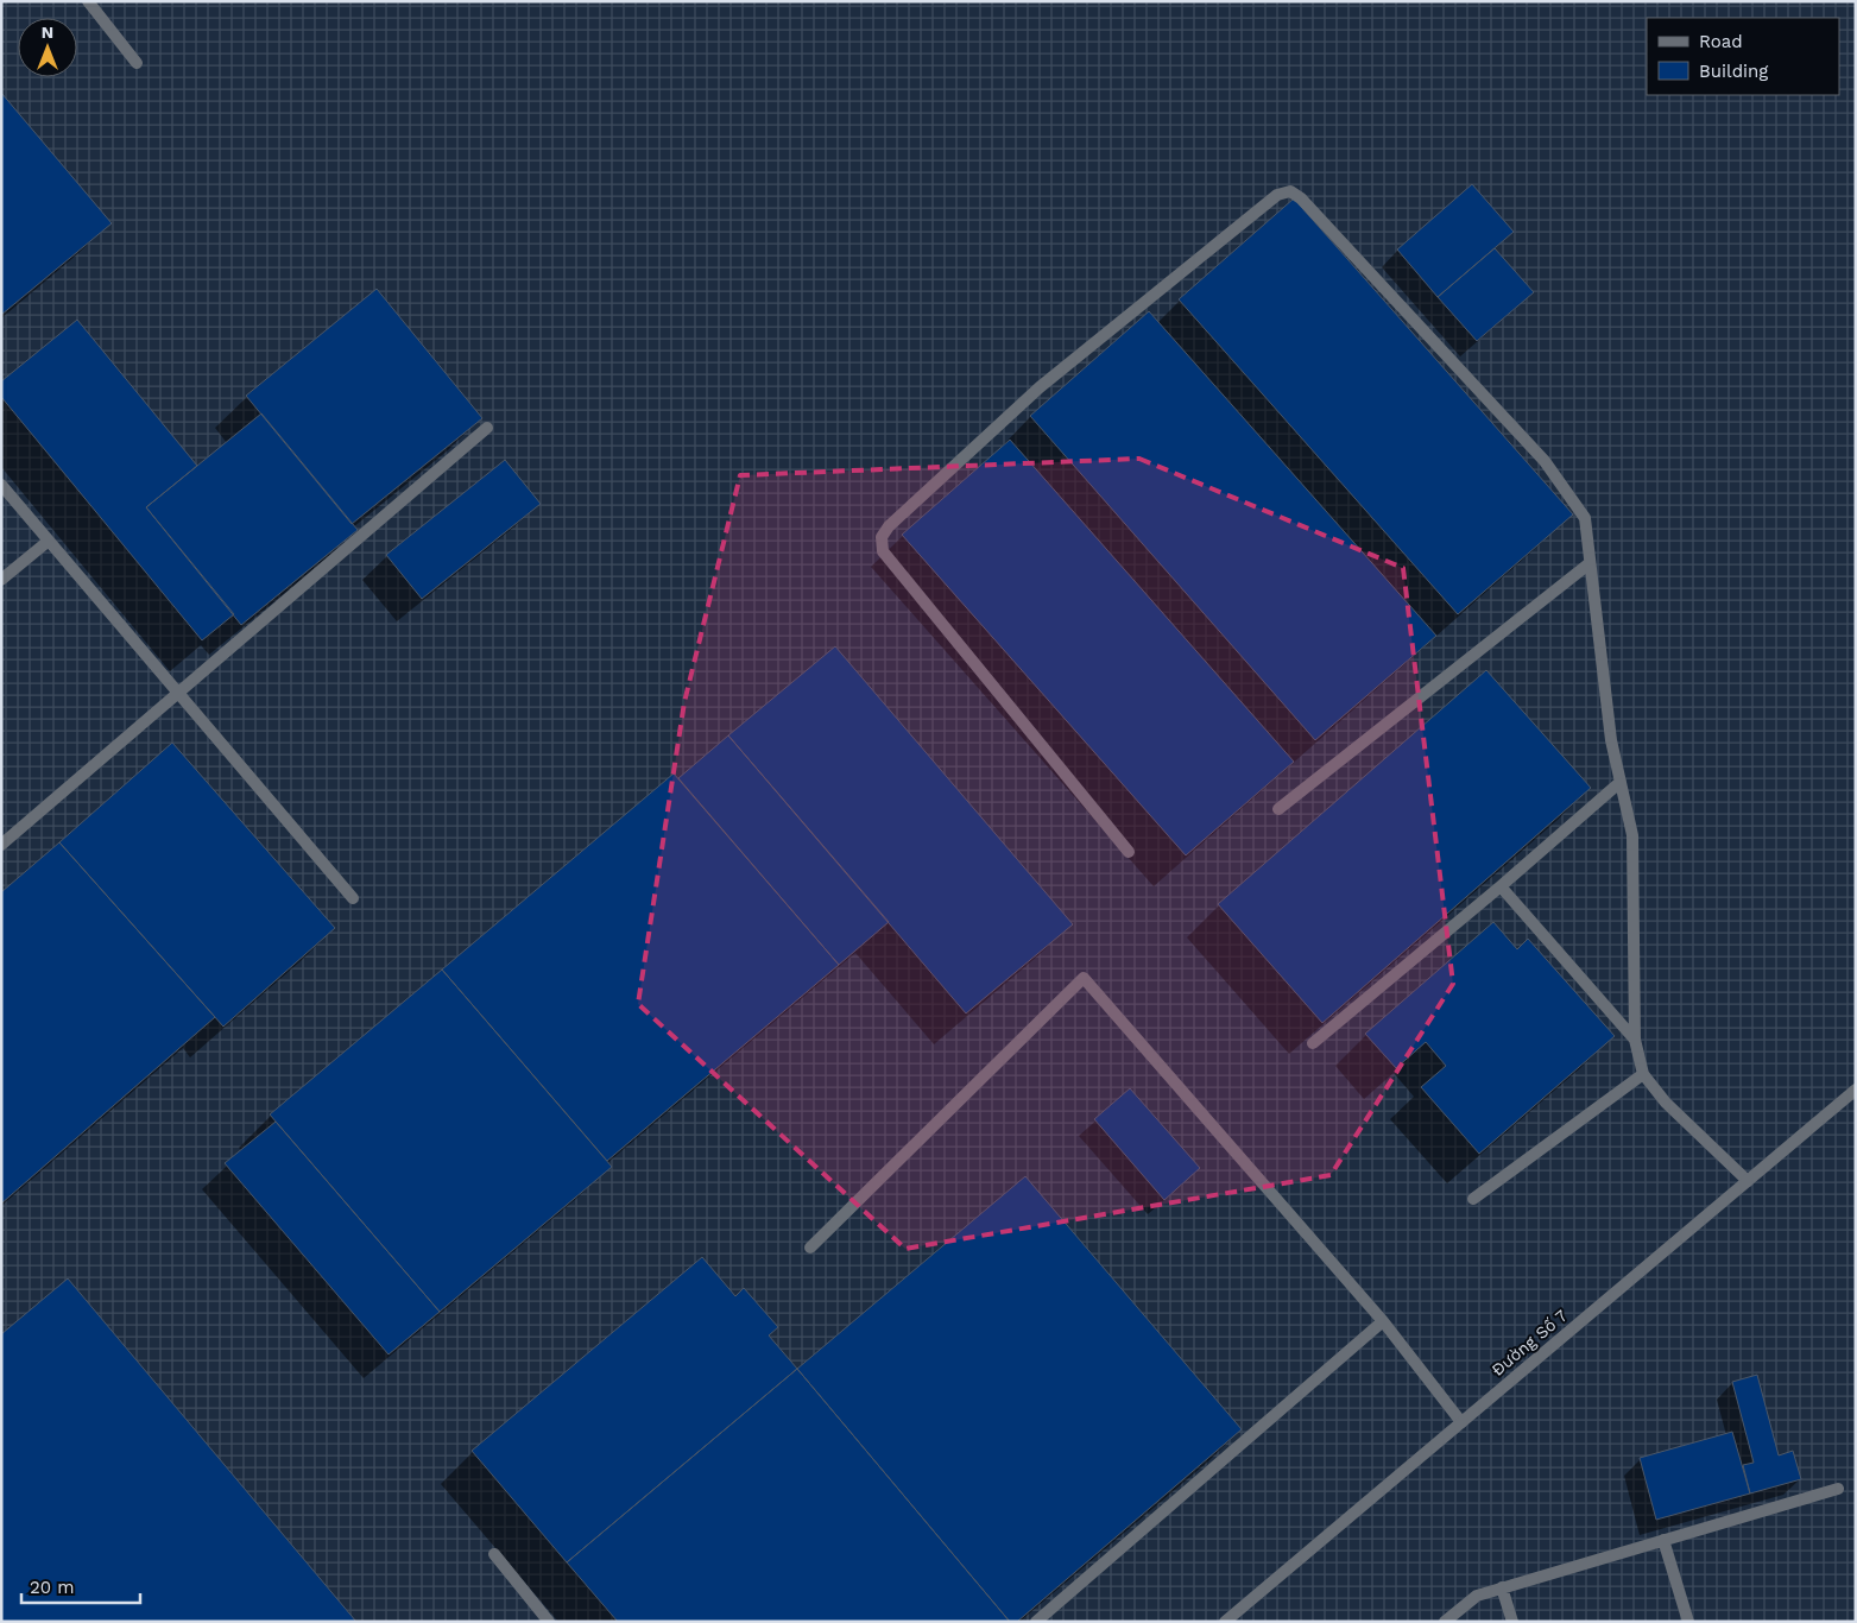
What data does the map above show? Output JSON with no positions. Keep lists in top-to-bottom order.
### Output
{
  "streets": {
    "street": ["Đường Số 7"]
  },
  "legend": ["Road", "Building"],
  "scale_bar": "20 m",
  "north": "top"
}
